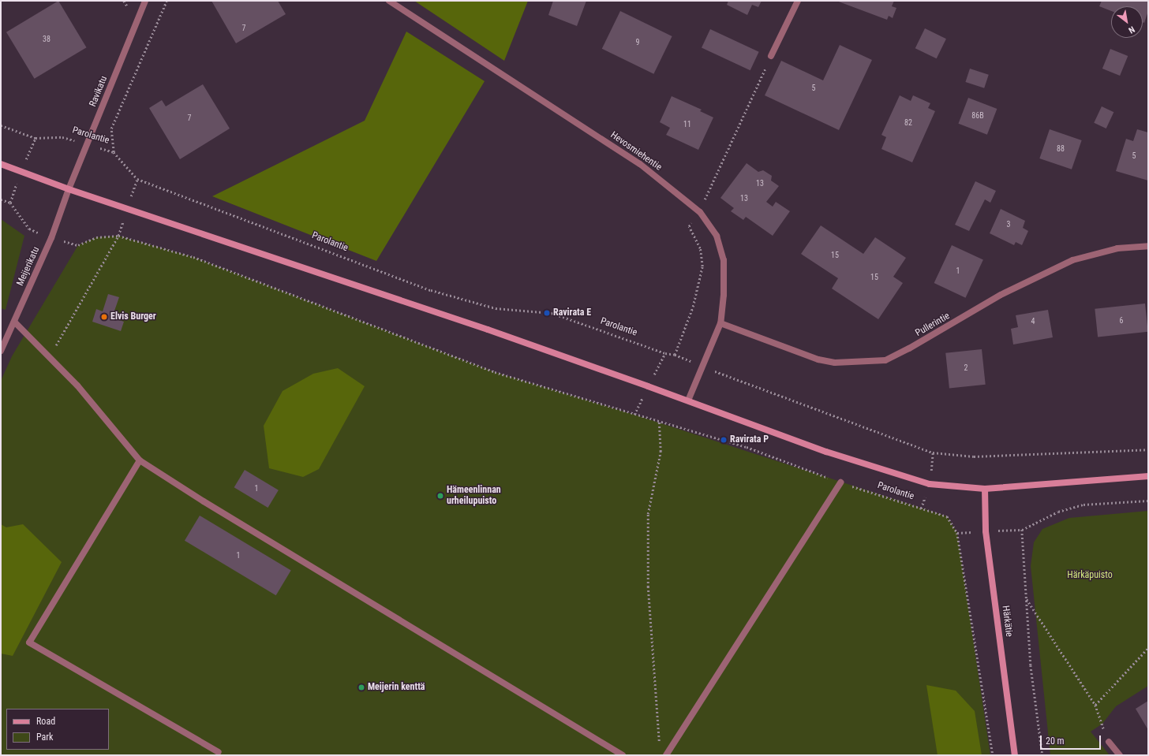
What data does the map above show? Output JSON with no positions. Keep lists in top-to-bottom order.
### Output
{
  "streets": {
    "main road": ["Parolantie", "Härkätie"],
    "street": [
      "Ravikatu",
      "Hevosmiehentie",
      "Meijerikatu",
      "Pullerintie"
    ]
  },
  "crossings": [
    ["Ravikatu", "Parolantie"],
    ["Ravikatu", "Meijerikatu"],
    ["Parolantie", "Hevosmiehentie"],
    ["Parolantie", "Meijerikatu"],
    ["Parolantie", "Härkätie"],
    ["Hevosmiehentie", "Pullerintie"]
  ],
  "parks": ["Härkäpuisto"],
  "places": [
    "Ravirata E",
    "Elvis Burger",
    "Ravirata P",
    "Hämeenlinnan urheilupuisto",
    "Meijerin kenttä"
  ],
  "house_numbers": [
    "7",
    "38",
    "9",
    "5",
    "86B",
    "7",
    "82",
    "11",
    "88",
    "5",
    "13",
    "13",
    "3",
    "15",
    "1",
    "15",
    "6",
    "4",
    "2",
    "1",
    "1"
  ],
  "legend": ["Road", "Park"],
  "scale_bar": "20 m",
  "north": "bottom right"
}
